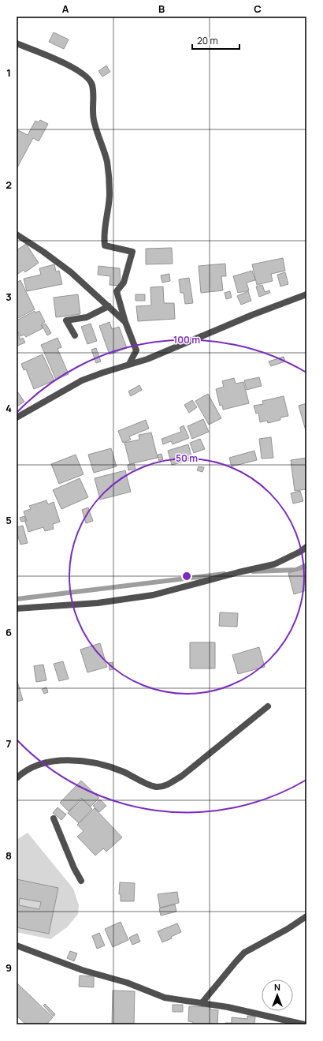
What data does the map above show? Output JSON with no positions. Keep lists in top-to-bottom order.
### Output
{
  "scale_bar": "20 m",
  "north": "top",
  "grid": {
    "columns": ["A", "B", "C"],
    "rows": [
      "1",
      "2",
      "3",
      "4",
      "5",
      "6",
      "7",
      "8",
      "9"
    ]
  },
  "rings": ["100 m", "50 m"]
}
